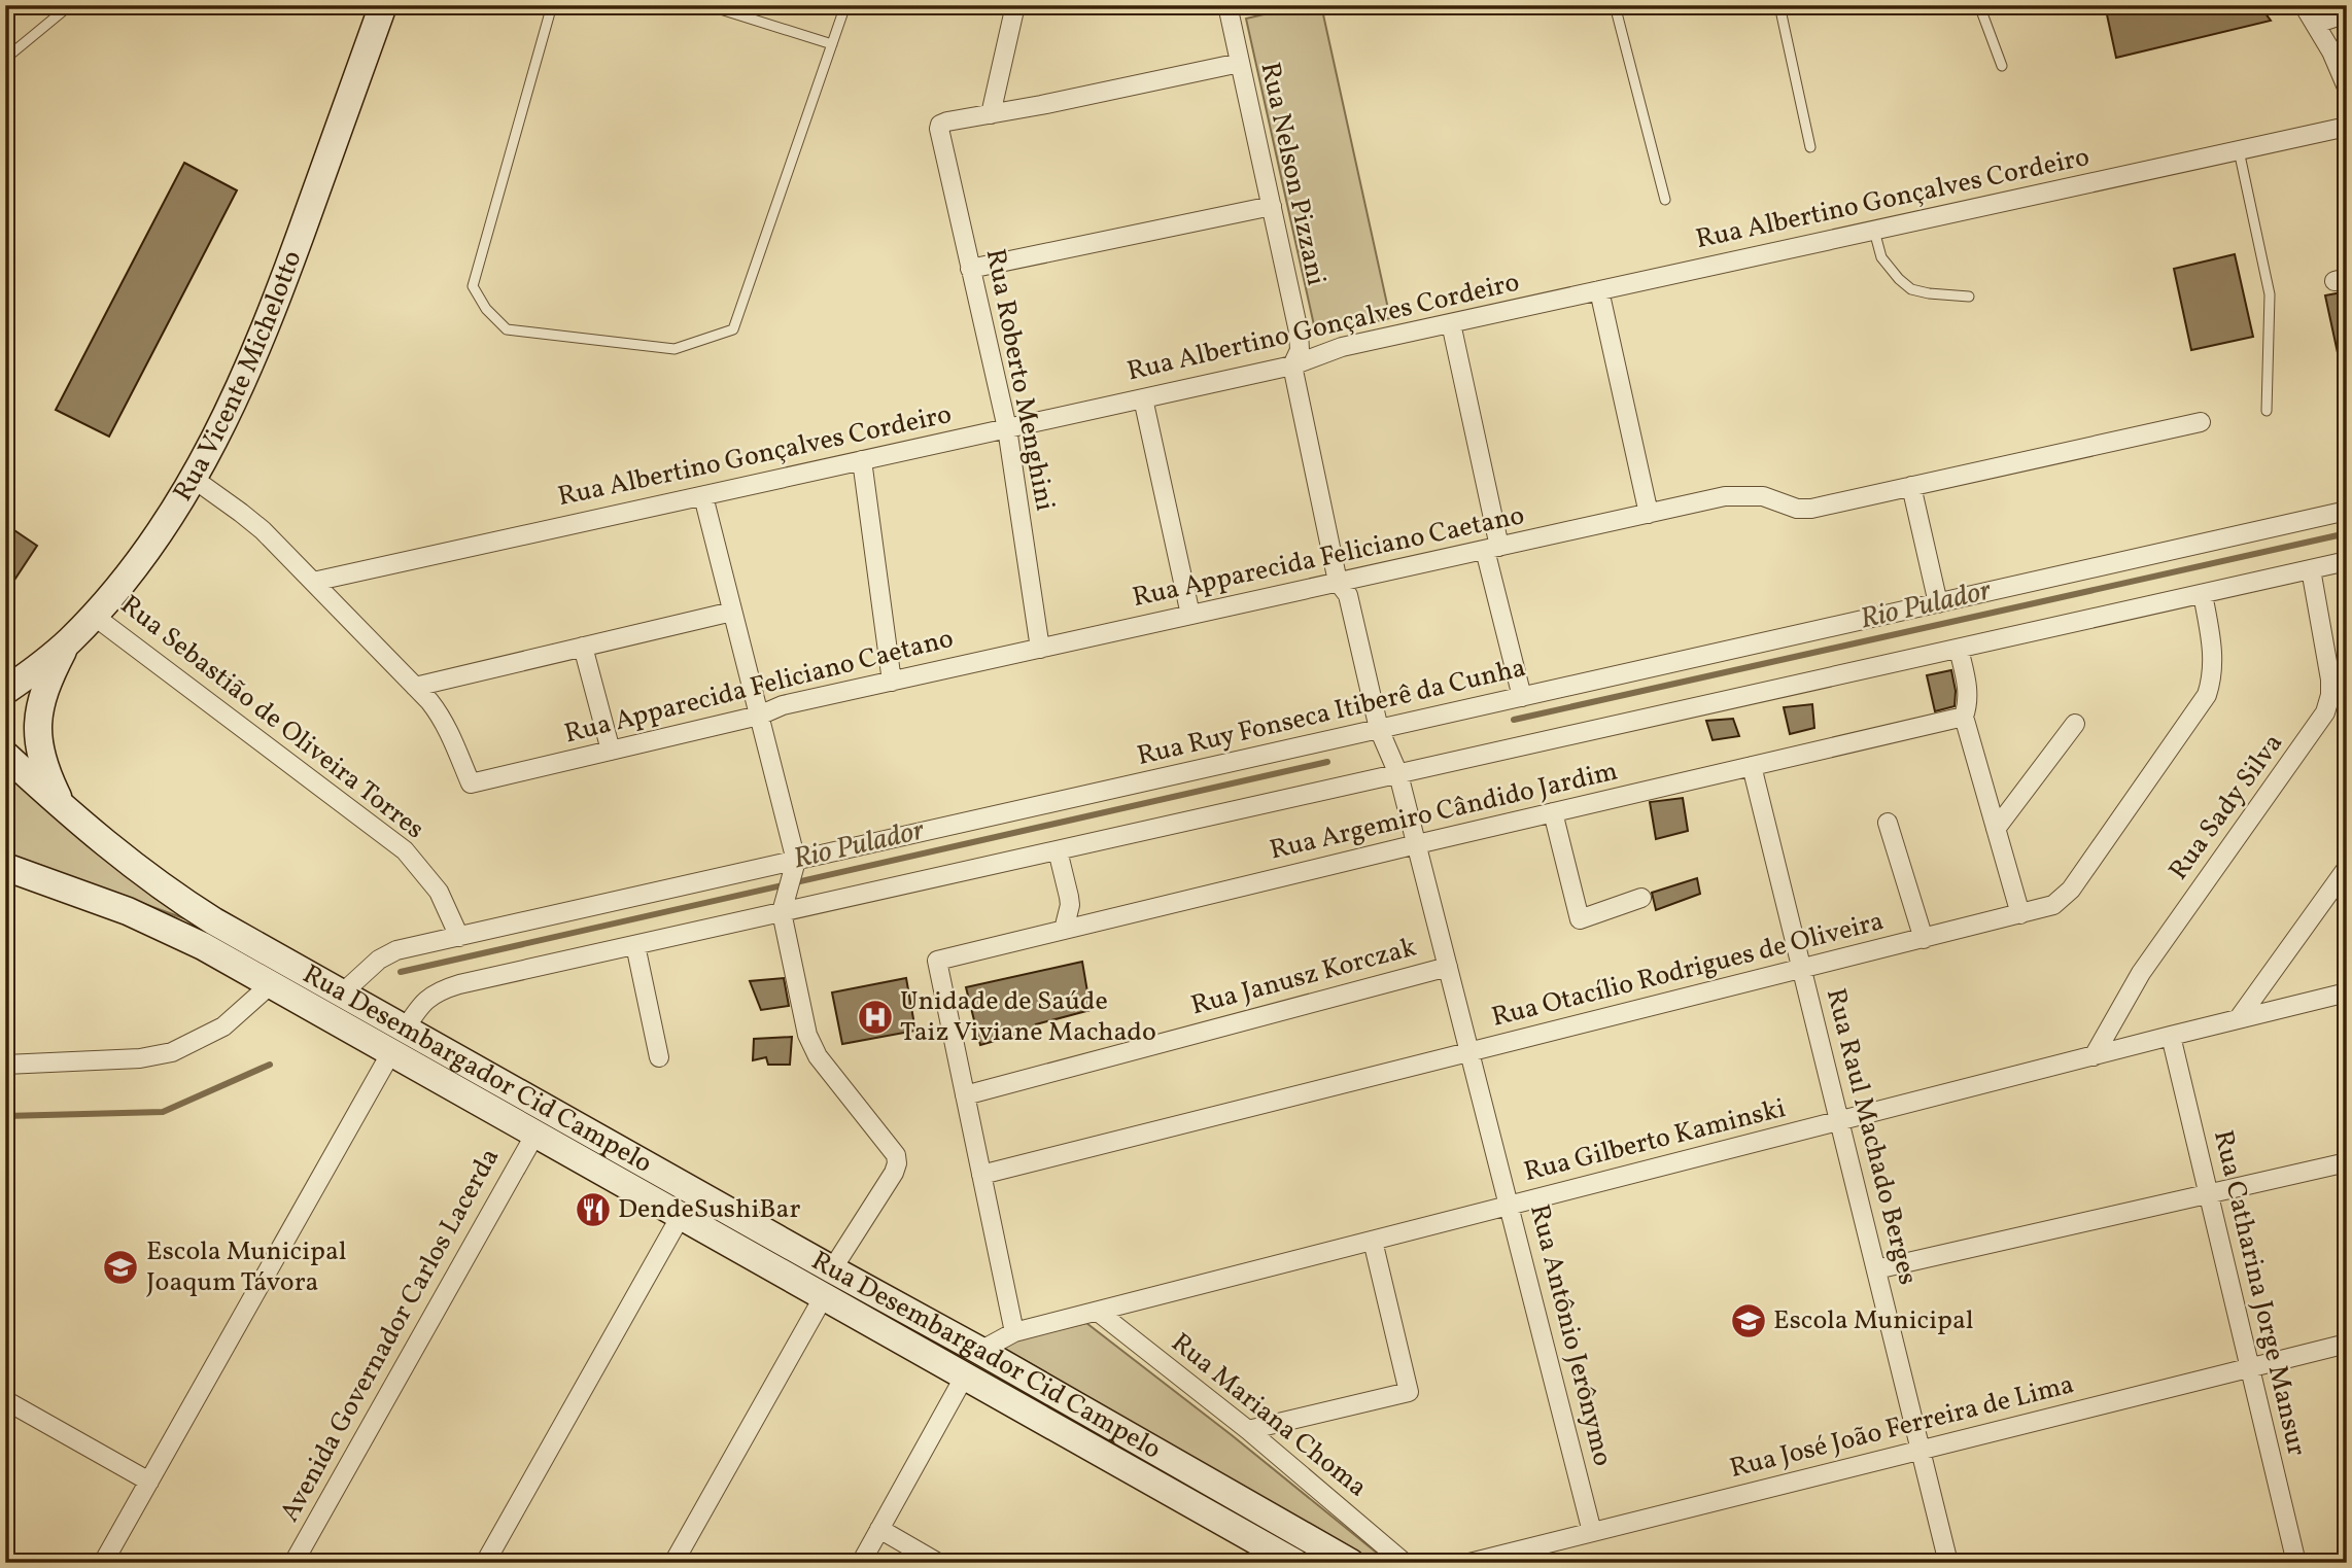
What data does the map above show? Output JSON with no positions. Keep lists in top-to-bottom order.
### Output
{
  "streets": {
    "main road": ["Rua Vicente Michelotto", "Rua Desembargador Cid Campelo"],
    "street": [
      "Rua Nelson Pizzani",
      "Rua Albertino Gonçalves Cordeiro",
      "Rua Roberto Menghini",
      "Rua Apparecida Feliciano Caetano",
      "Rua Ruy Fonseca Itiberê da Cunha",
      "Rua Sebastião de Oliveira Torres",
      "Rua Sady Silva",
      "Rua Argemiro Cândido Jardim",
      "Rua Otacílio Rodrigues de Oliveira",
      "Rua Janusz Korczak",
      "Rua Raul Machado Berges",
      "Rua Gilberto Kaminski",
      "Rua Catharina Jorge Mansur",
      "Avenida Governador Carlos Lacerda",
      "Rua Antônio Jerônymo",
      "Rua Mariana Choma",
      "Rua José João Ferreira de Lima"
    ]
  },
  "crossings": [
    ["Rua Nelson Pizzani", "Rua Albertino Gonçalves Cordeiro"],
    ["Rua Nelson Pizzani", "Rua Apparecida Feliciano Caetano"],
    ["Rua Nelson Pizzani", "Rua Ruy Fonseca Itiberê da Cunha"],
    ["Rua Nelson Pizzani", "Rua Antônio Jerônymo"],
    ["Rua Albertino Gonçalves Cordeiro", "Rua Roberto Menghini"],
    ["Rua Vicente Michelotto", "Rua Sebastião de Oliveira Torres"],
    ["Rua Roberto Menghini", "Rua Apparecida Feliciano Caetano"],
    ["Rua Ruy Fonseca Itiberê da Cunha", "Rua Sebastião de Oliveira Torres"],
    ["Rua Ruy Fonseca Itiberê da Cunha", "Rua Desembargador Cid Campelo"],
    ["Rua Sady Silva", "Rua Gilberto Kaminski"],
    ["Rua Argemiro Cândido Jardim", "Rua Janusz Korczak"],
    ["Rua Argemiro Cândido Jardim", "Rua Raul Machado Berges"],
    ["Rua Argemiro Cândido Jardim", "Rua Antônio Jerônymo"],
    ["Rua Otacílio Rodrigues de Oliveira", "Rua Raul Machado Berges"],
    ["Rua Otacílio Rodrigues de Oliveira", "Rua Antônio Jerônymo"],
    ["Rua Janusz Korczak", "Rua Antônio Jerônymo"],
    ["Rua Desembargador Cid Campelo", "Rua Gilberto Kaminski"],
    ["Rua Desembargador Cid Campelo", "Avenida Governador Carlos Lacerda"],
    ["Rua Raul Machado Berges", "Rua Gilberto Kaminski"],
    ["Rua Raul Machado Berges", "Rua José João Ferreira de Lima"],
    ["Rua Gilberto Kaminski", "Rua Catharina Jorge Mansur"],
    ["Rua Gilberto Kaminski", "Rua Antônio Jerônymo"],
    ["Rua Gilberto Kaminski", "Rua Mariana Choma"],
    ["Rua Catharina Jorge Mansur", "Rua José João Ferreira de Lima"],
    ["Rua Antônio Jerônymo", "Rua José João Ferreira de Lima"]
  ],
  "water": ["Rio Pulador"],
  "places": {
    "hospital": ["Unidade de Saúde Taiz Viviane Machado"],
    "restaurant": ["DendeSushiBar"],
    "school or university": ["Escola Municipal Joaqum Távora", "Escola Municipal"]
  }
}
